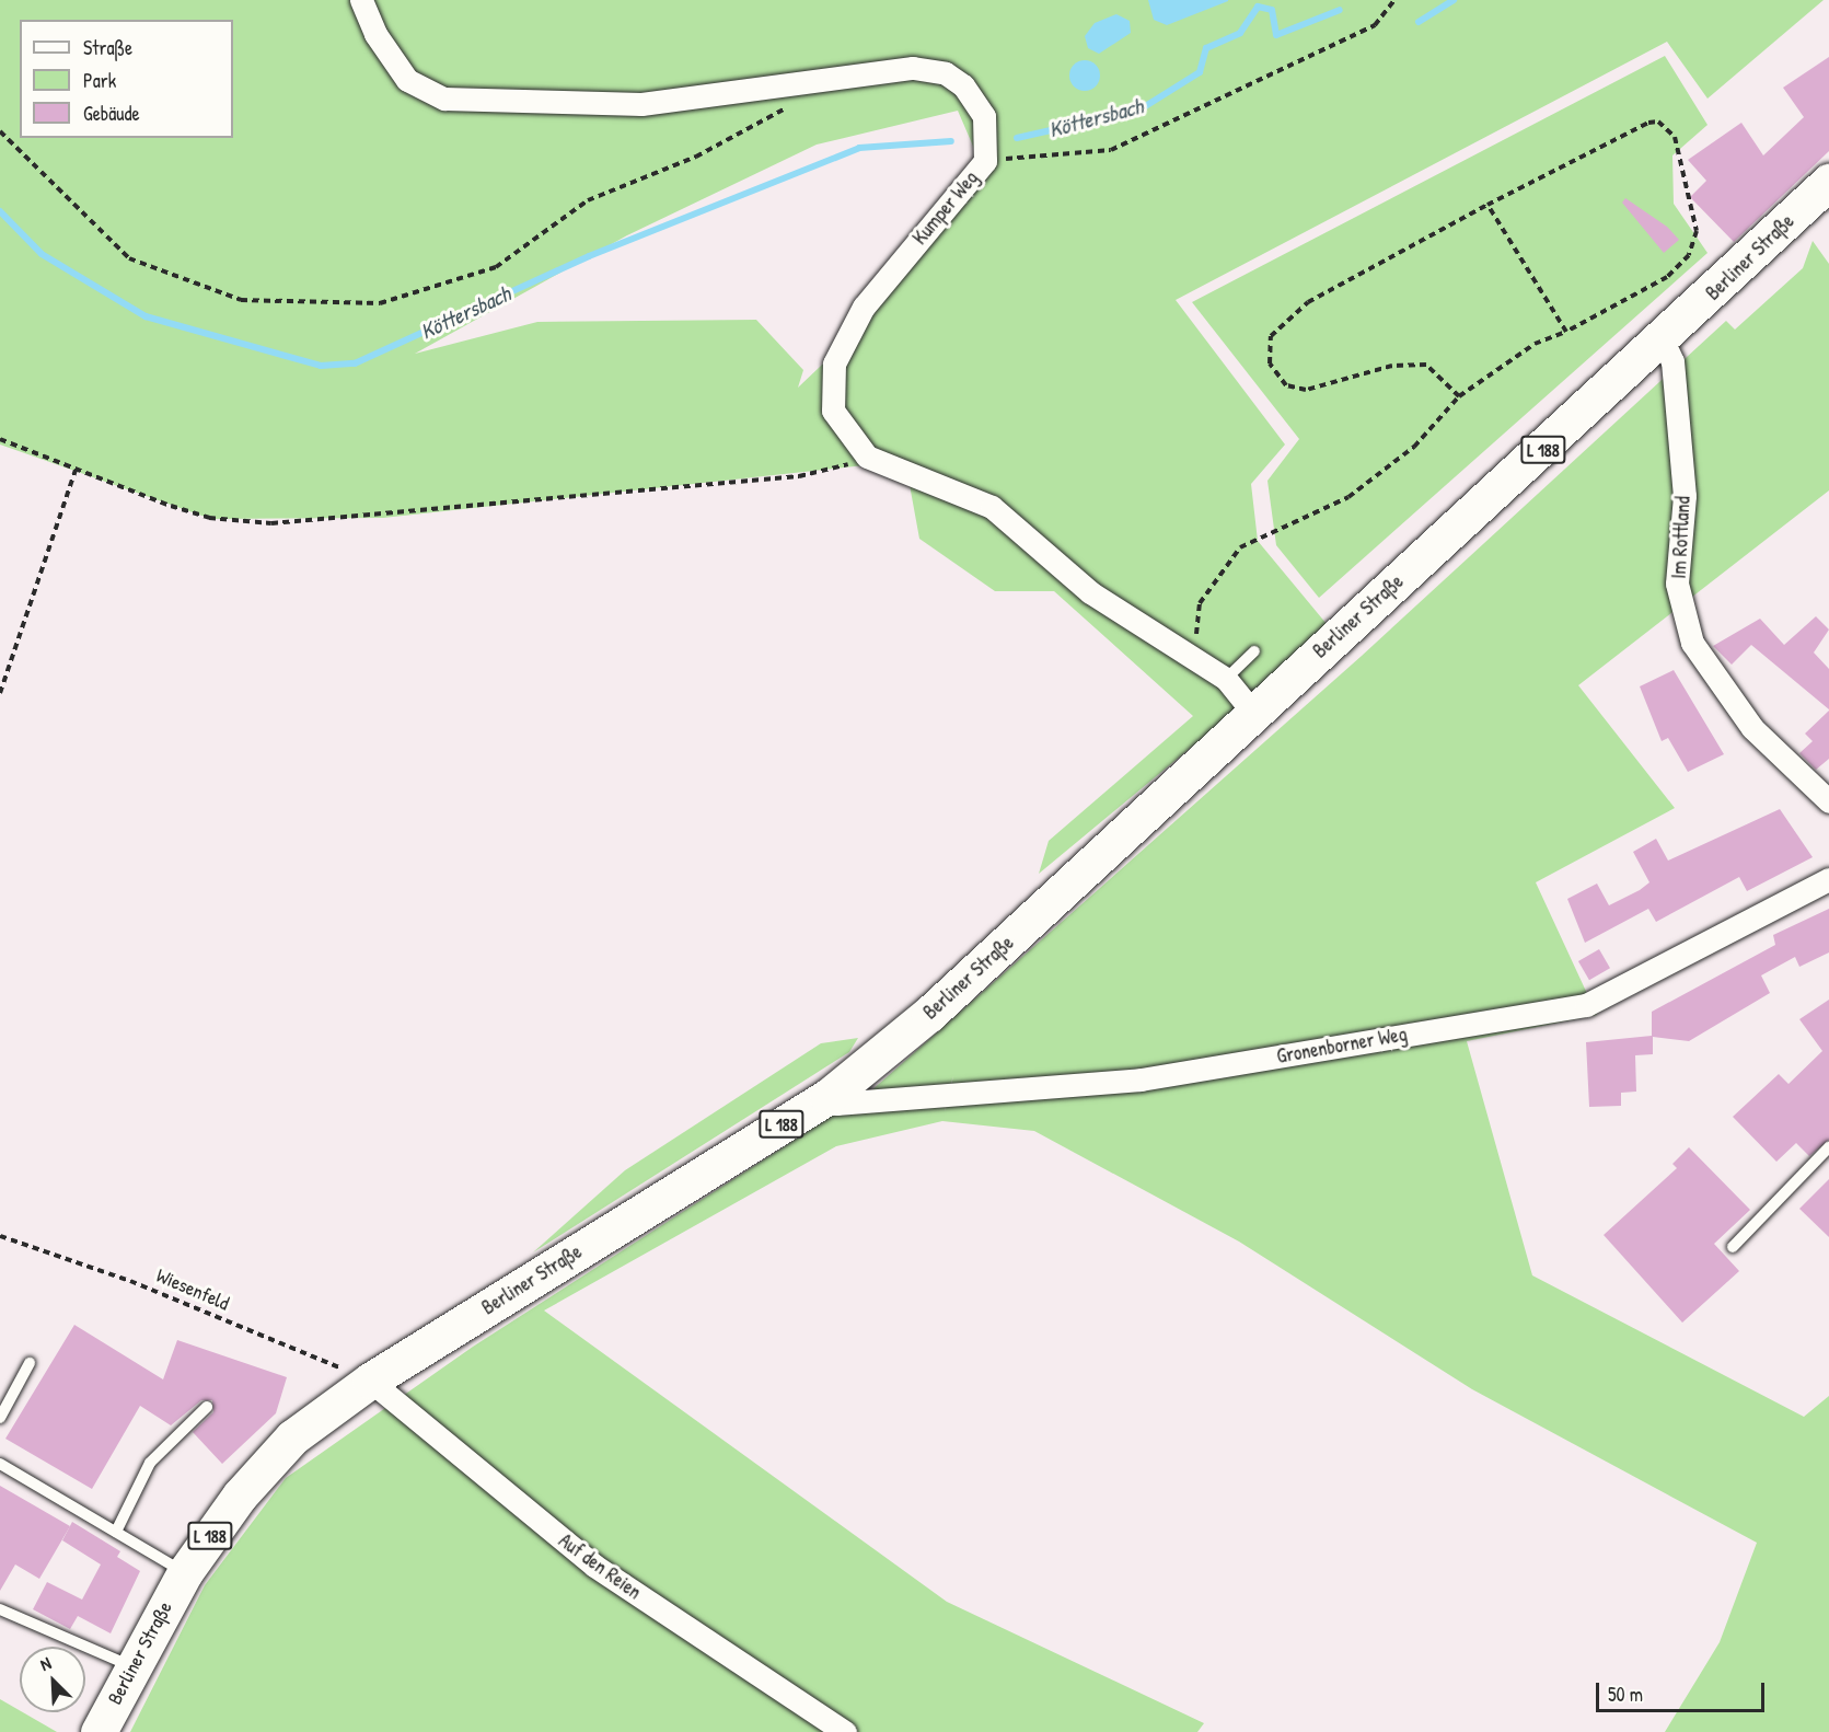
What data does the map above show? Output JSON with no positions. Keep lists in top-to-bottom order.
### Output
{
  "streets": {
    "main road": ["Berliner Straße", "L 188"],
    "street": [
      "Kumper Weg",
      "Im Rottland",
      "Gronenborner Weg",
      "Auf den Reien"
    ],
    "path": ["Wiesenfeld"]
  },
  "crossings": [
    ["Berliner Straße", "Im Rottland"],
    ["Berliner Straße", "Gronenborner Weg"],
    ["Berliner Straße", "Wiesenfeld"],
    ["Berliner Straße", "Auf den Reien"],
    ["Wiesenfeld", "Auf den Reien"]
  ],
  "water": ["Köttersbach"],
  "legend": ["Straße", "Park", "Gebäude"],
  "scale_bar": "50 m",
  "north": "top left"
}
